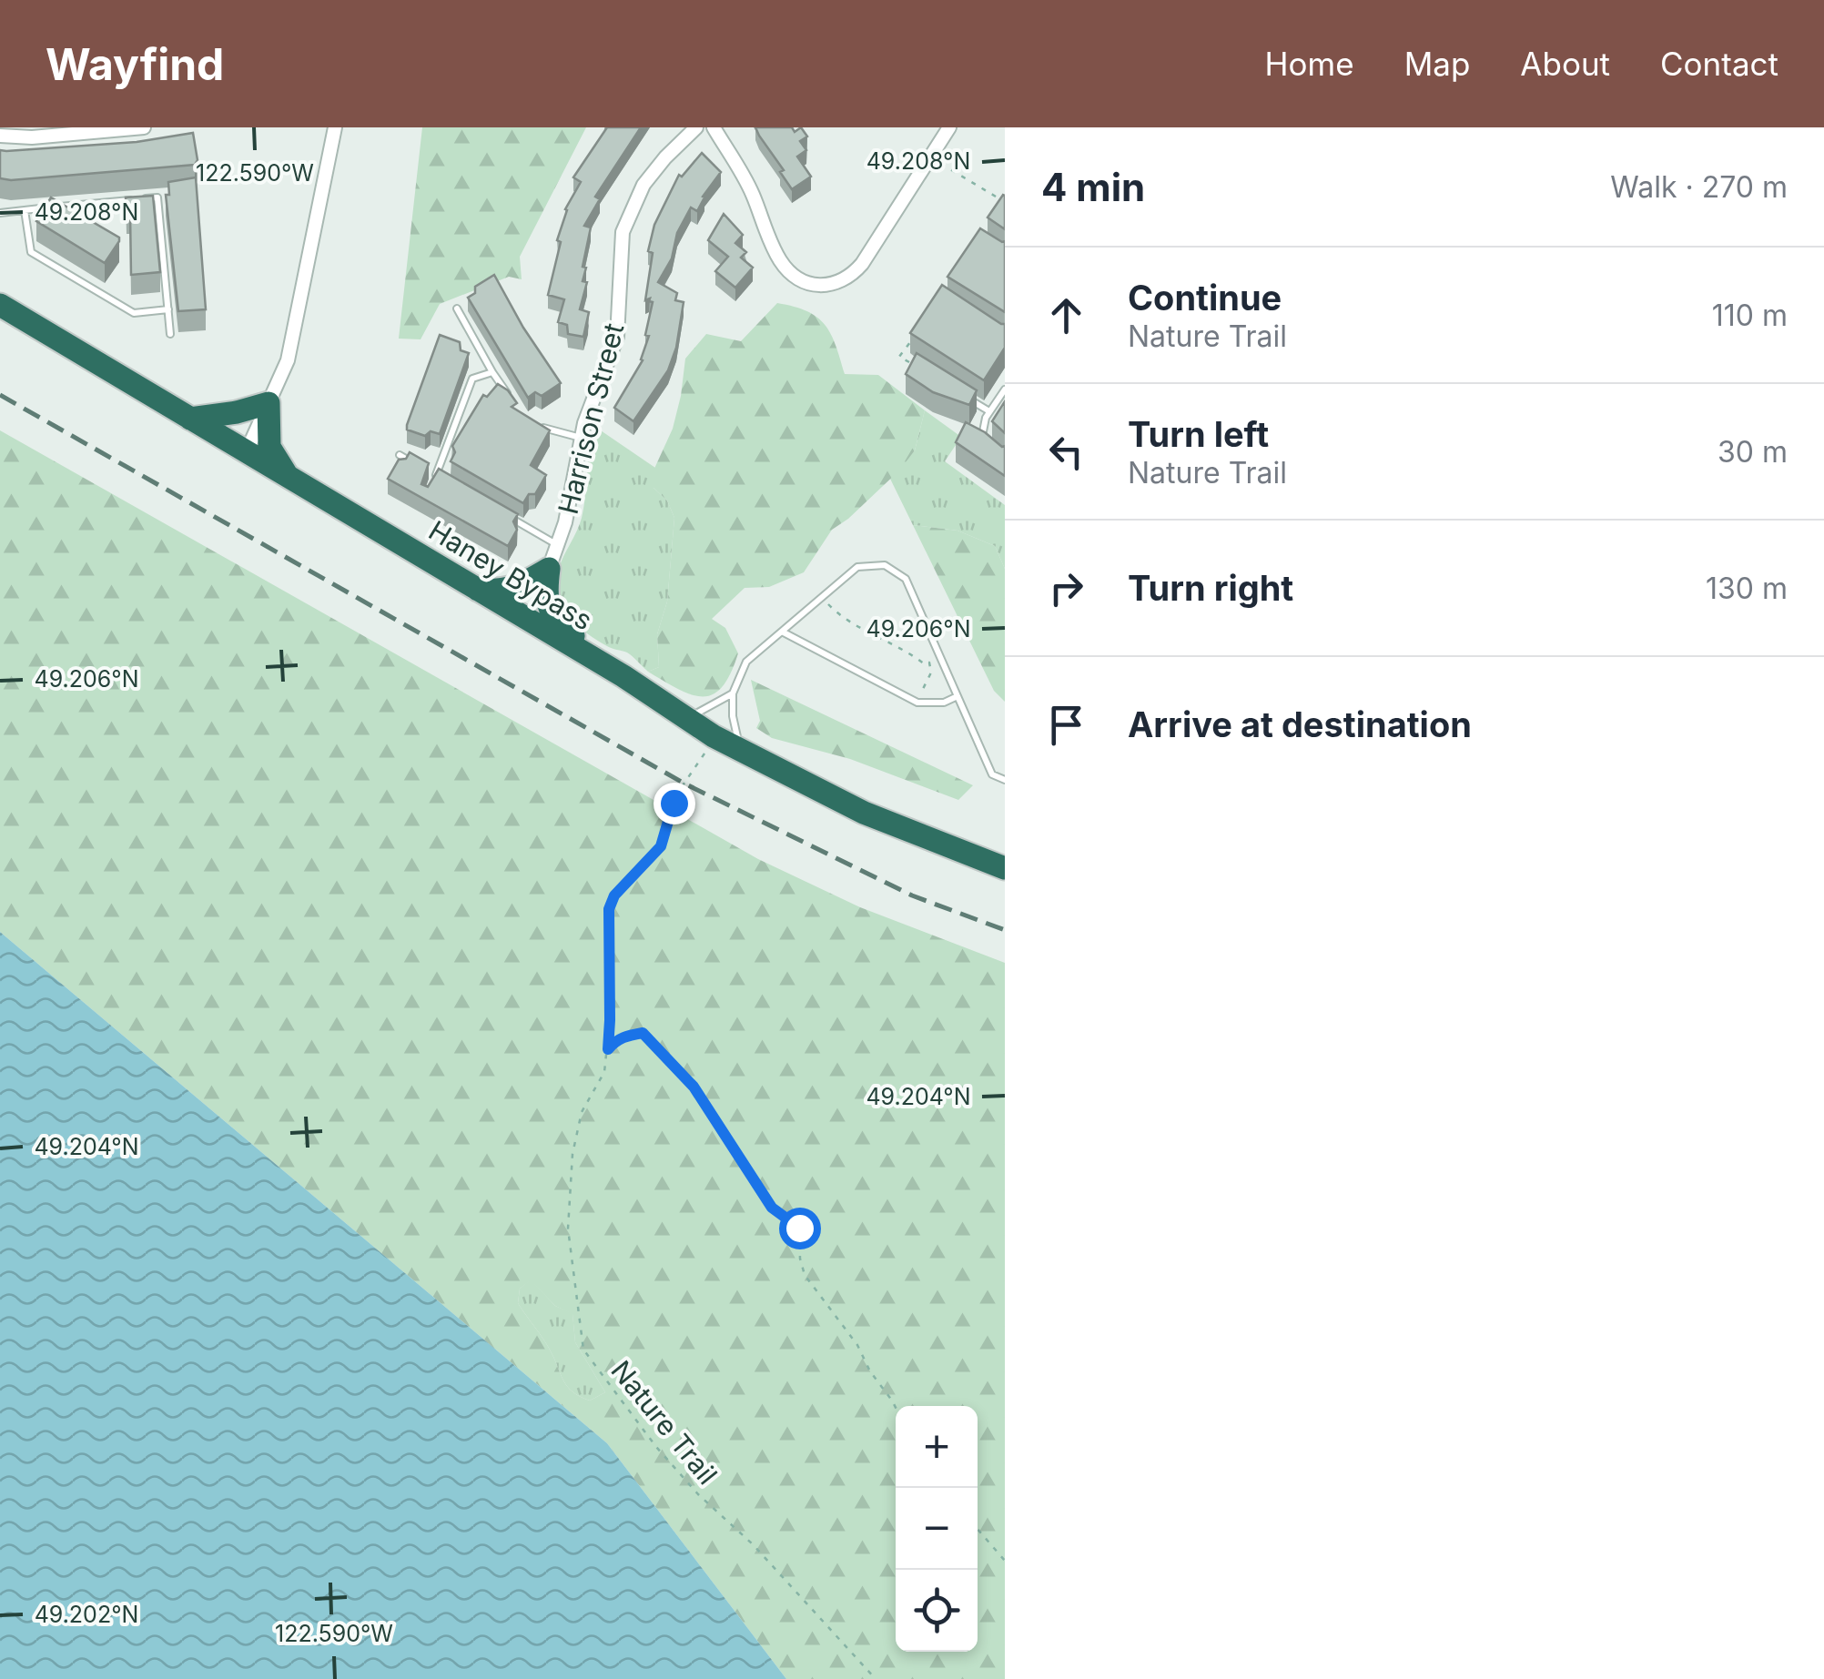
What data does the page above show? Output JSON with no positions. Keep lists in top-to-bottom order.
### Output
{
  "streets": {
    "highway": ["Haney Bypass"],
    "street": ["Harrison Street"],
    "path": ["Nature Trail"]
  },
  "crossings": [
    ["Haney Bypass", "Nature Trail"]
  ],
  "page": {
    "header": "Wayfind",
    "nav": [
      "Home",
      "Map",
      "About",
      "Contact"
    ],
    "heading": ["4 min", "Walk · 270 m"],
    "list": [
      ["Continue", "Nature Trail", "110 m"],
      ["Turn left", "Nature Trail", "30 m"],
      ["Turn right", "130 m"],
      "Arrive at destination"
    ],
    "map_buttons": ["+", "−"]
  },
  "coordinates": [
    "49.208°N",
    "122.590°W",
    "49.206°N",
    "49.204°N",
    "49.202°N"
  ]
}
